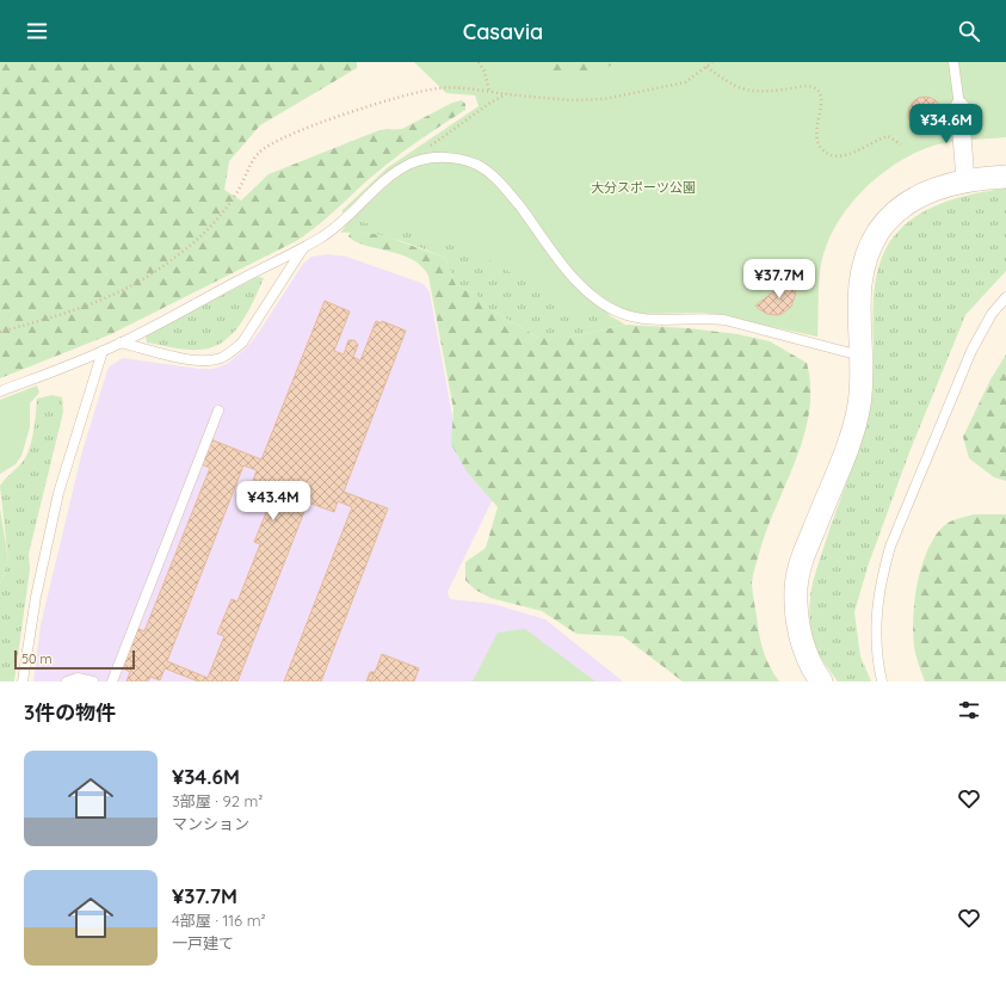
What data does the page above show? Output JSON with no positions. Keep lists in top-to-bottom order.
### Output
{
  "parks": ["大分スポーツ公園"],
  "scale_bar": "50 m",
  "page": {
    "header": "Casavia",
    "price": ["¥34.6M", "¥37.7M", "¥43.4M"],
    "scale": "50 m",
    "heading": "3件の物件",
    "list": [
      {
        "name": "¥34.6M",
        "note": "3部屋 · 92 m² · マンション"
      },
      {
        "name": "¥37.7M",
        "note": "4部屋 · 116 m² · 一戸建て"
      }
    ]
  }
}
